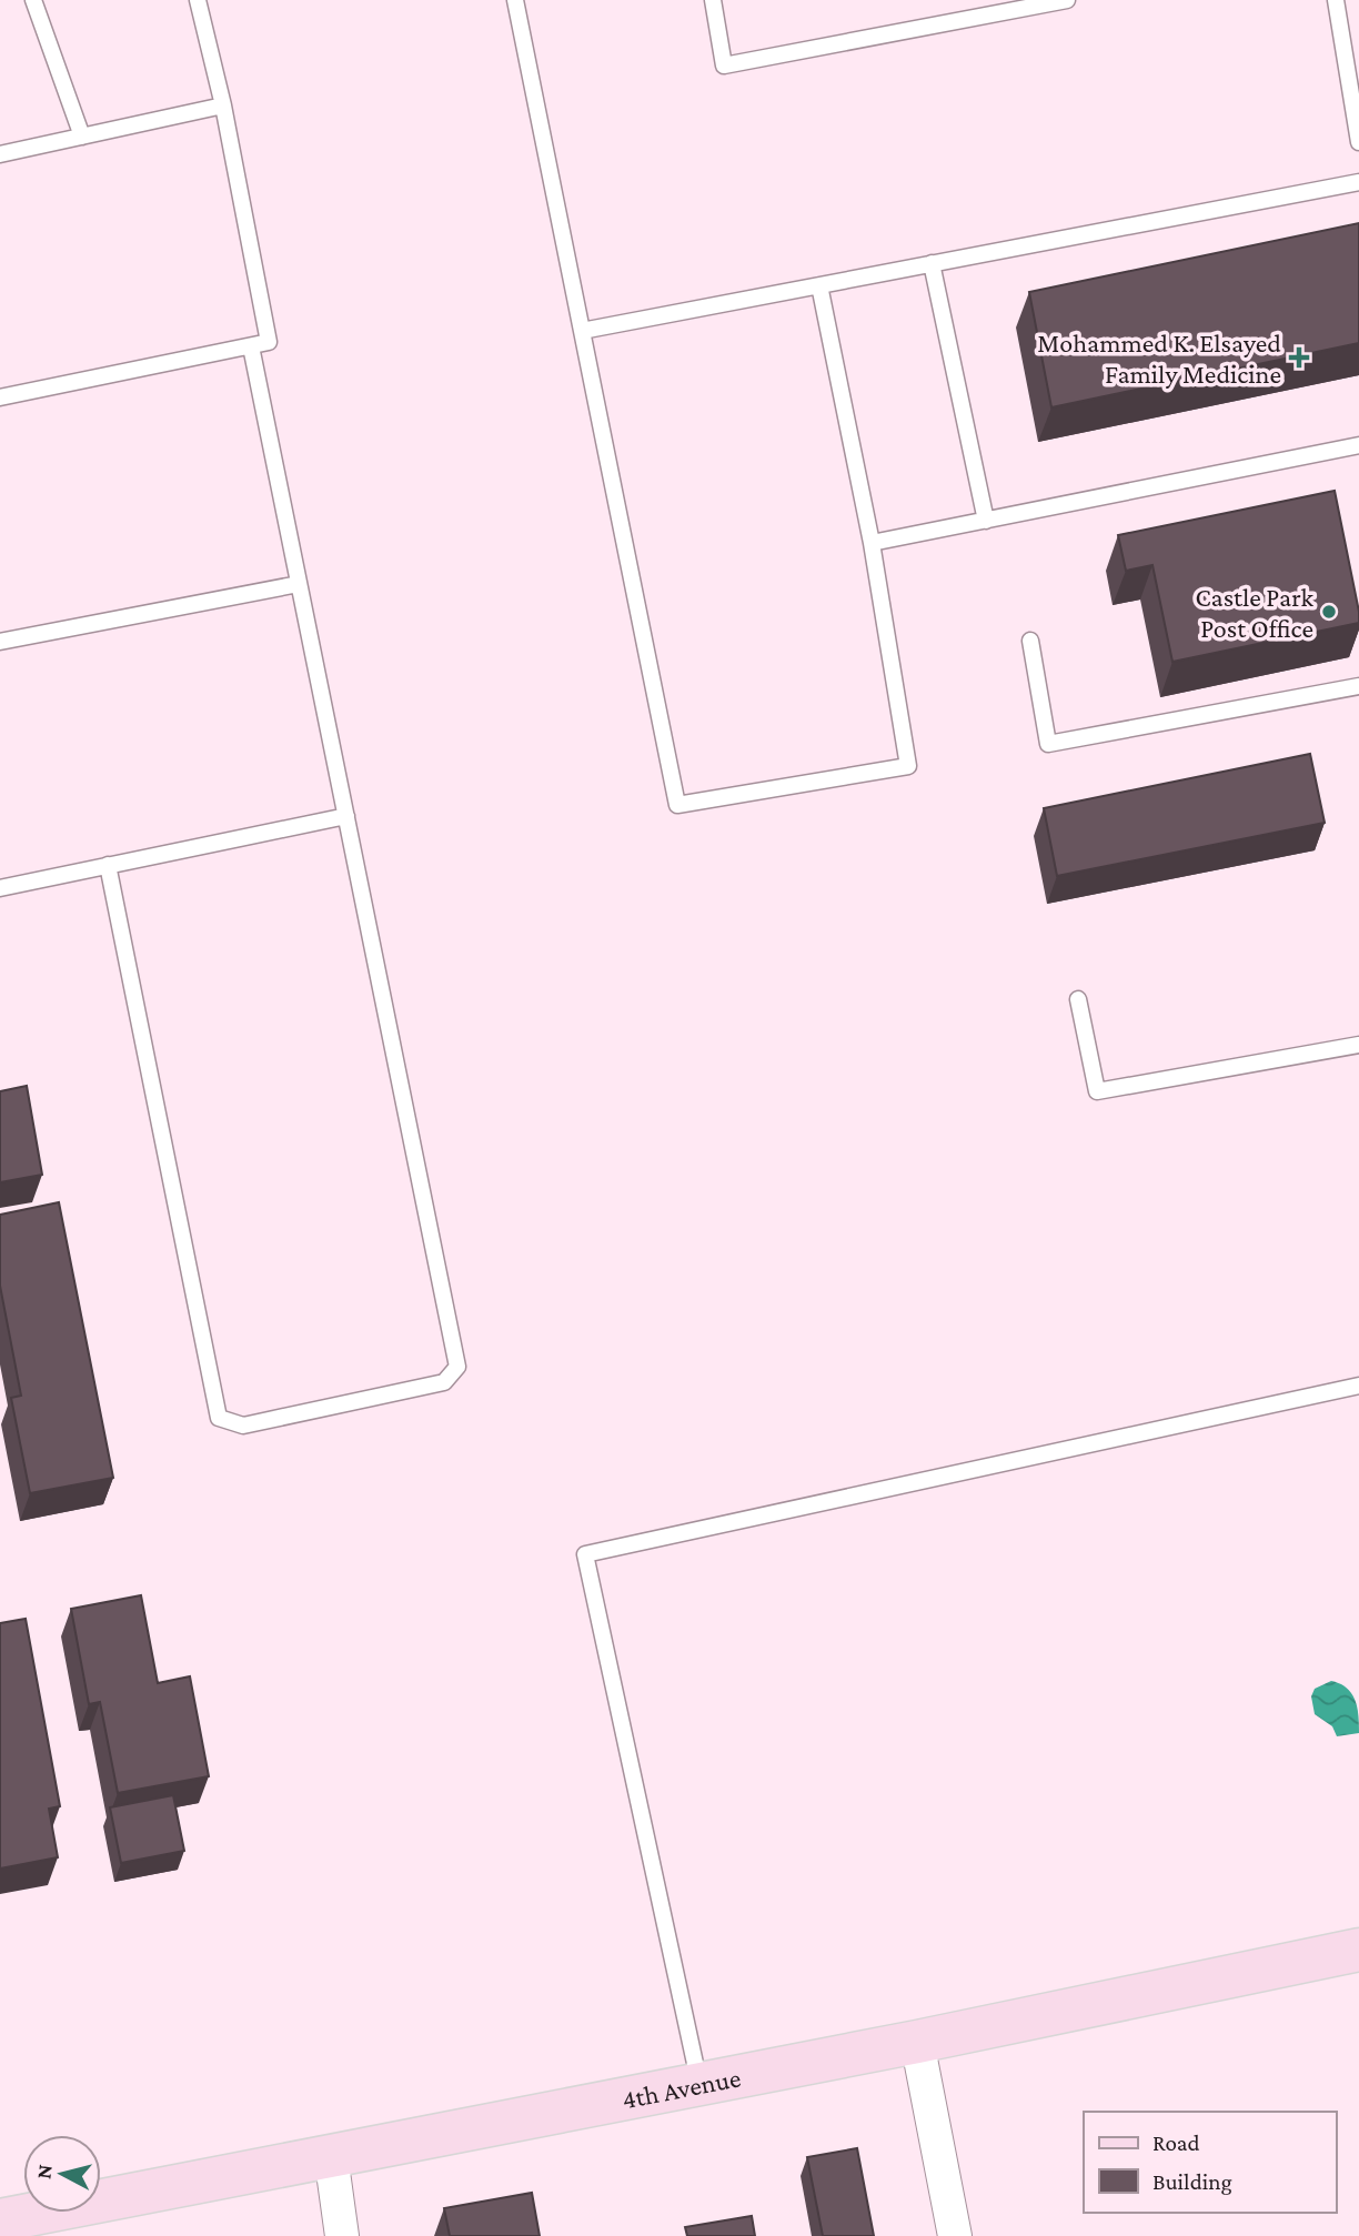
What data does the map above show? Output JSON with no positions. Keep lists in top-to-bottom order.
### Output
{
  "streets": {
    "main road": ["4th Avenue"]
  },
  "places": {
    "health": ["Mohammed K. Elsayed Family Medicine"],
    "other": ["Castle Park Post Office"]
  },
  "legend": ["Road", "Building"],
  "north": "left"
}
